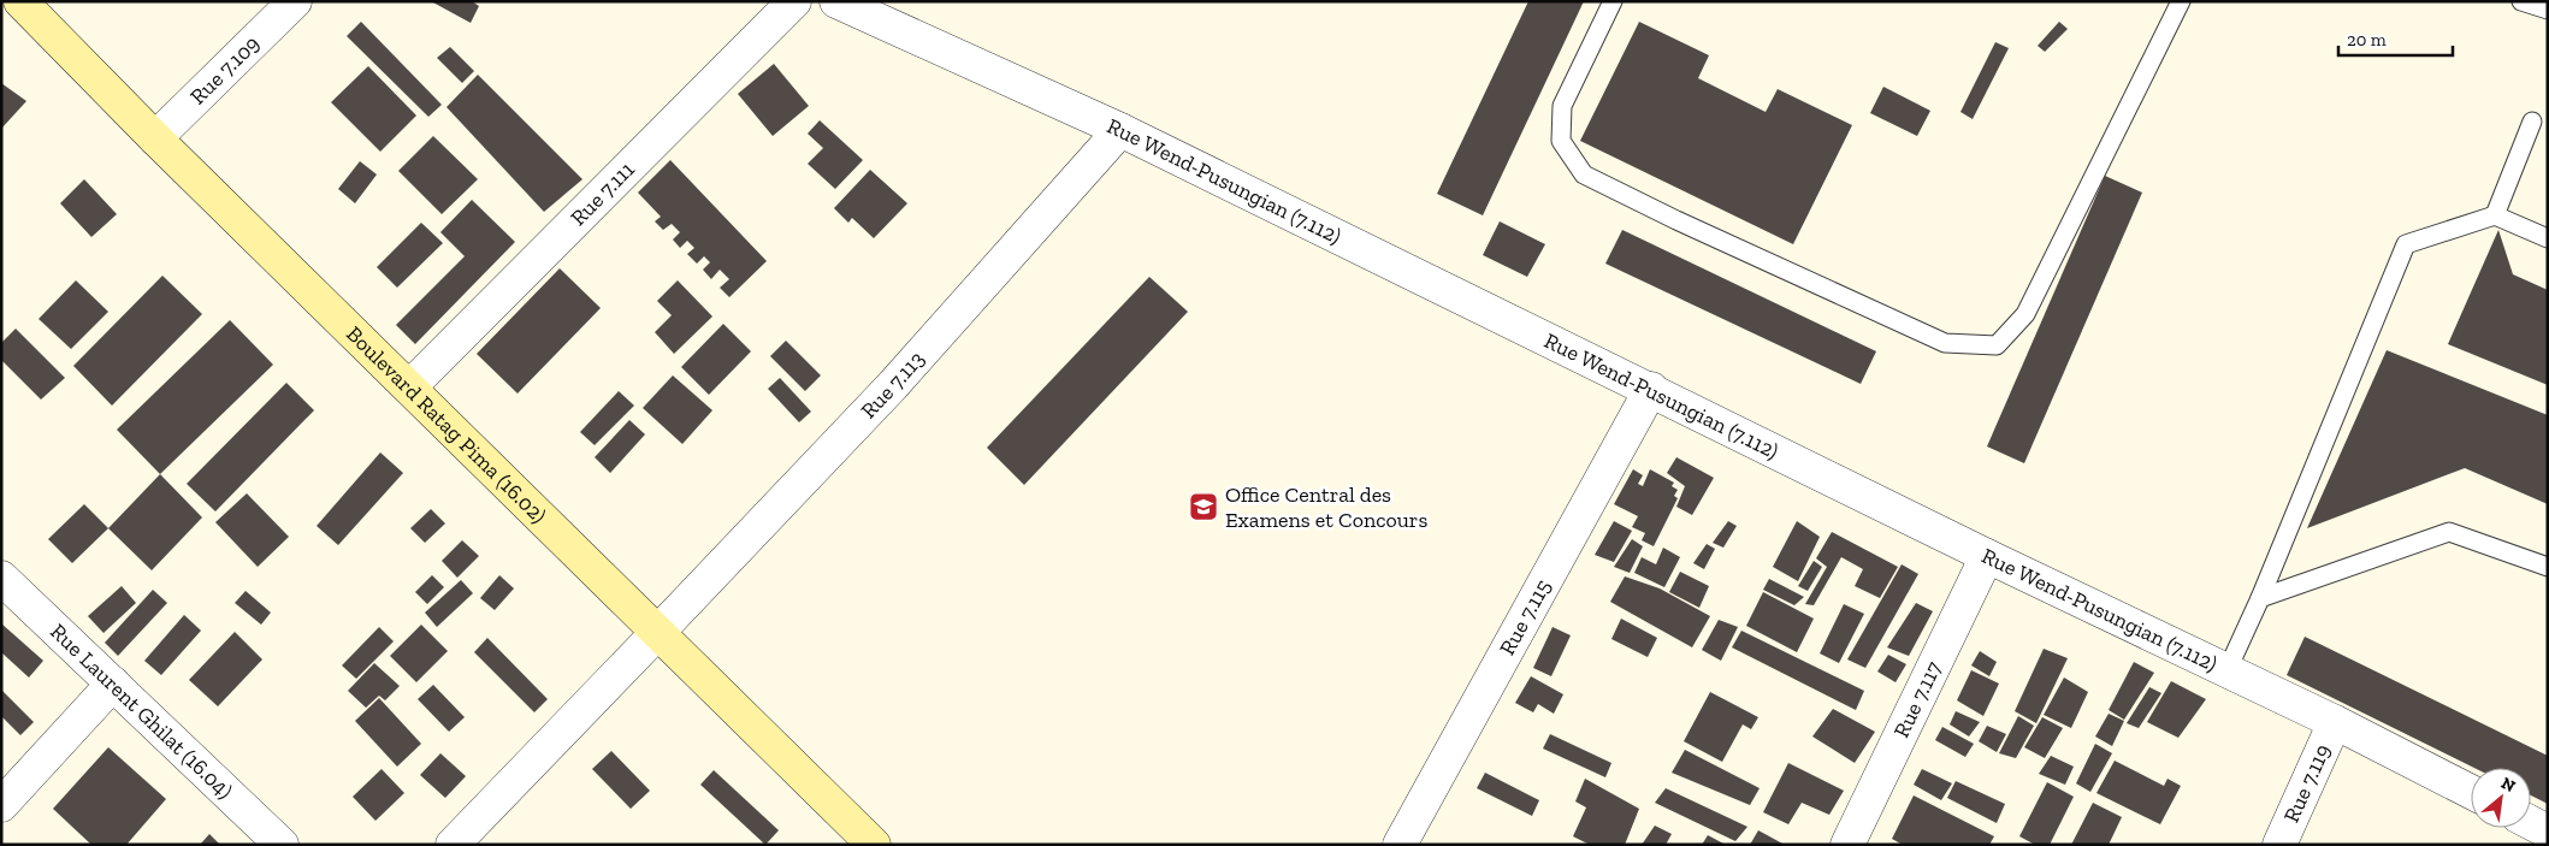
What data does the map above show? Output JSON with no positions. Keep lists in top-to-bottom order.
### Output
{
  "streets": {
    "street": [
      "Rue 7.109",
      "Rue Wend-Pusungian (7.112)",
      "Rue 7.111",
      "Rue 7.113",
      "Boulevard Ratag Pima (16.02)",
      "Rue 7.115",
      "Rue 7.117",
      "Rue Laurent Ghilat (16.04)",
      "Rue 7.119"
    ]
  },
  "crossings": [
    ["Rue 7.109", "Boulevard Ratag Pima (16.02)"],
    ["Rue Wend-Pusungian (7.112)", "Rue 7.113"],
    ["Rue Wend-Pusungian (7.112)", "Rue 7.115"],
    ["Rue Wend-Pusungian (7.112)", "Rue 7.117"],
    ["Rue Wend-Pusungian (7.112)", "Rue 7.119"],
    ["Rue 7.111", "Boulevard Ratag Pima (16.02)"],
    ["Rue 7.113", "Boulevard Ratag Pima (16.02)"]
  ],
  "places": {
    "school or university": ["Office Central des Examens et Concours"]
  },
  "scale_bar": "20 m",
  "north": "top right"
}
